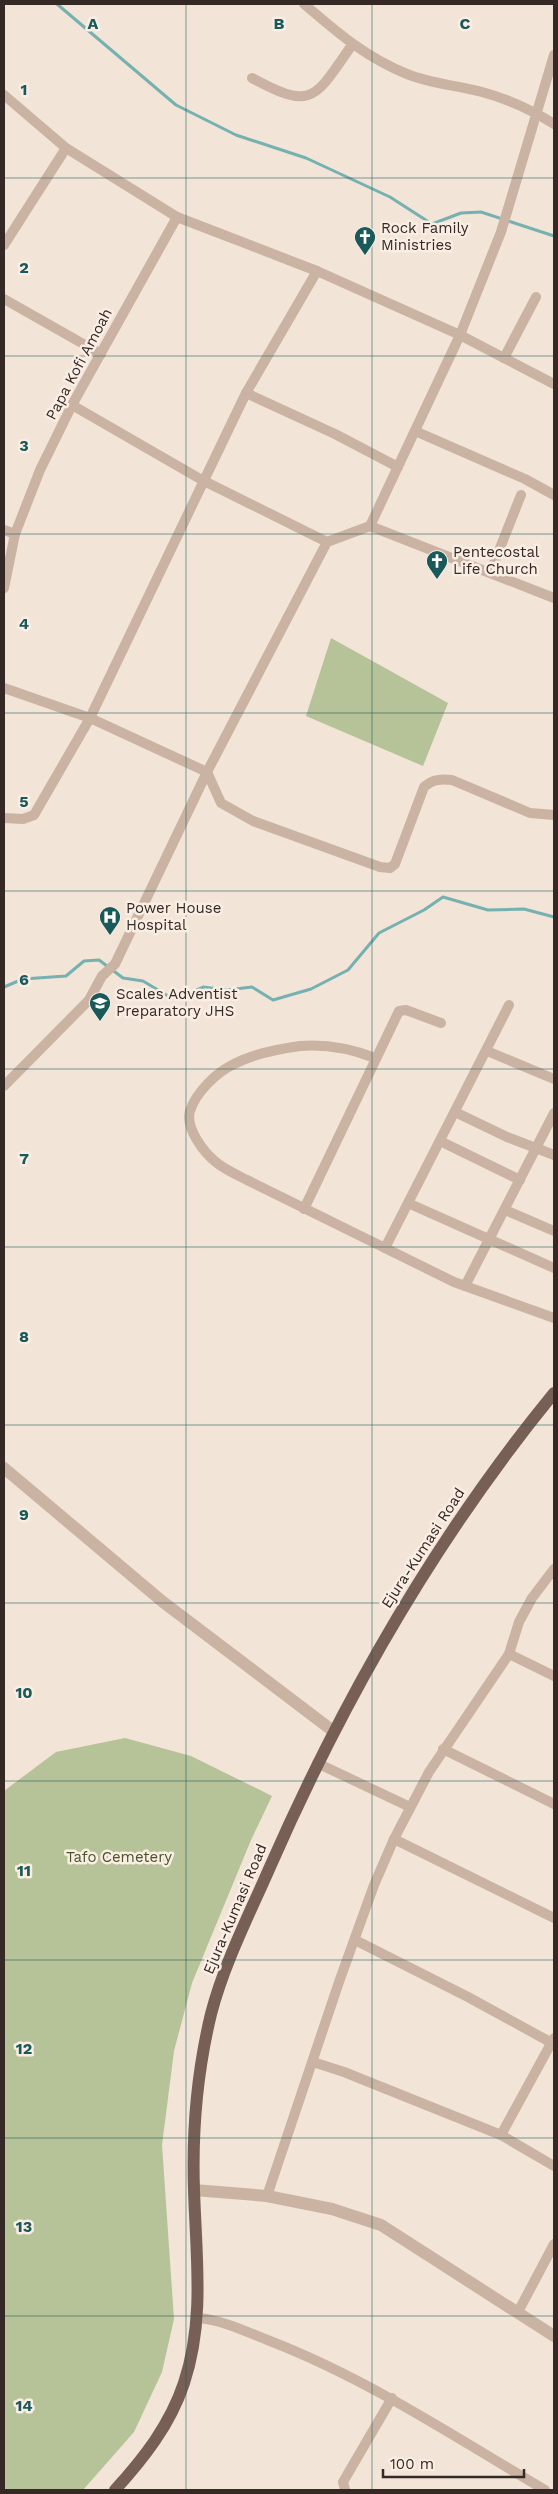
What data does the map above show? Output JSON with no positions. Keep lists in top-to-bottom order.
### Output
{
  "streets": {
    "main road": ["Ejura-Kumasi Road"],
    "street": ["Papa Kofi Amoah"]
  },
  "parks": ["Tafo Cemetery"],
  "places": {
    "church": ["Rock Family Ministries", "Pentecostal Life Church"],
    "hospital": ["Power House Hospital"],
    "school or university": ["Scales Adventist Preparatory JHS"]
  },
  "scale_bar": "100 m",
  "grid": {
    "columns": ["A", "B", "C"],
    "rows": [
      "1",
      "2",
      "3",
      "4",
      "5",
      "6",
      "7",
      "8",
      "9",
      "10",
      "11",
      "12",
      "13",
      "14"
    ]
  }
}
